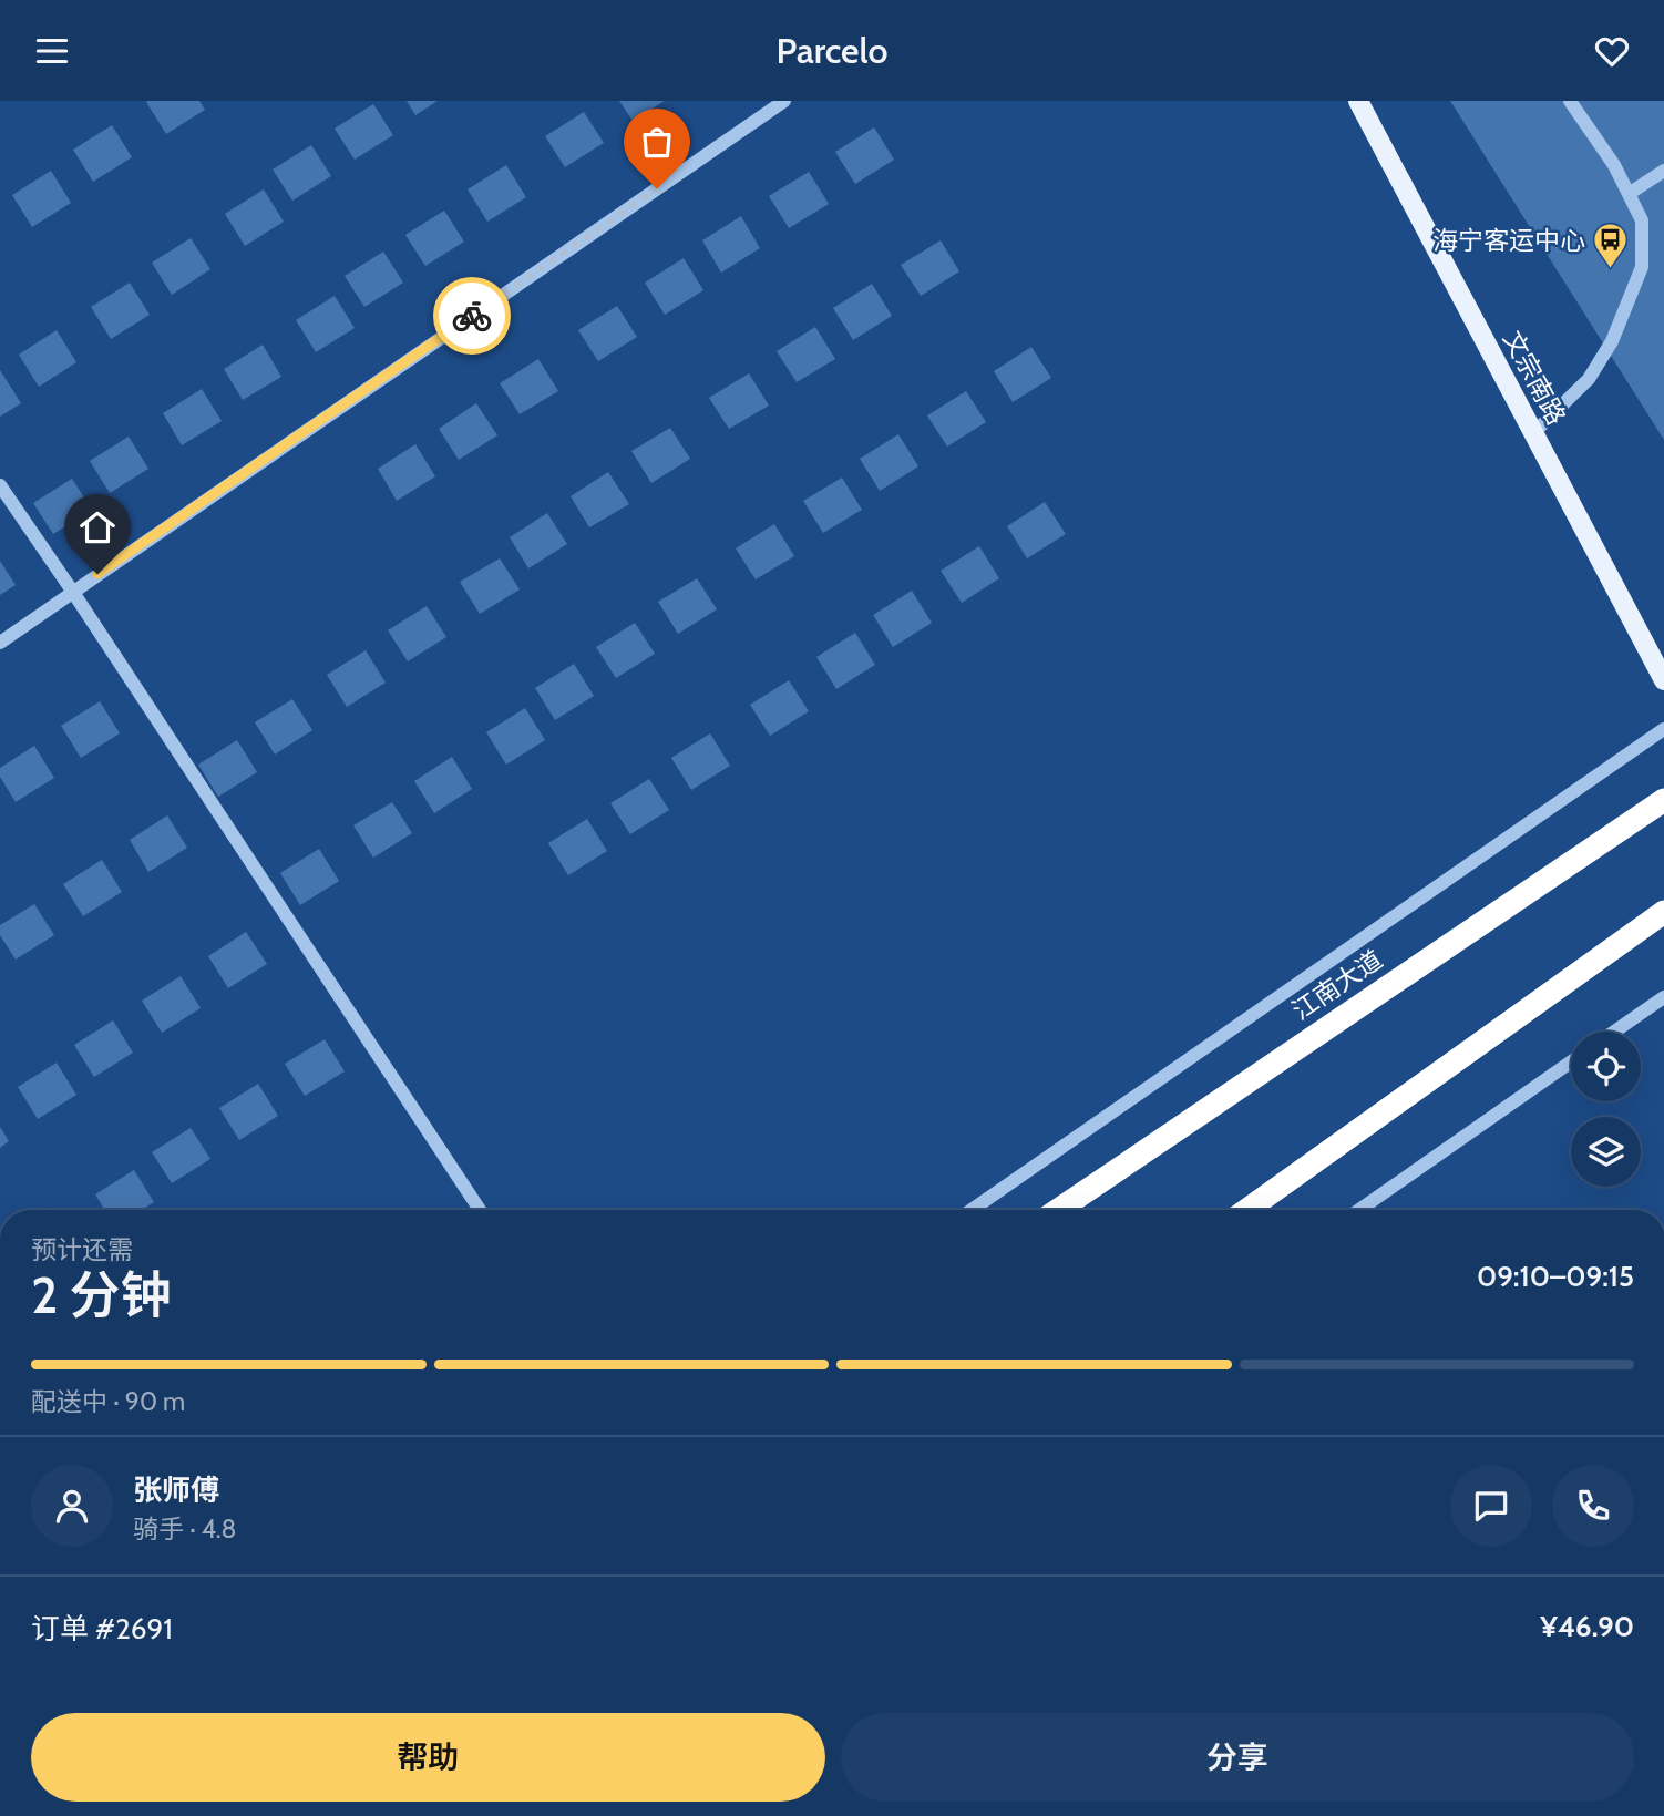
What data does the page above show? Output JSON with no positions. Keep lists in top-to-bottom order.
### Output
{
  "streets": {
    "highway": ["江南大道"],
    "main road": ["文宗南路"]
  },
  "places": {
    "bus stop": ["海宁客运中心"]
  },
  "page": {
    "header": "Parcelo",
    "heading": ["2 分钟", "预计还需", "09:10–09:15"],
    "panel": [
      "张师傅",
      "骑手 · 4.8",
      "订单 #2691",
      "¥46.90"
    ],
    "bar": "配送中 · 90 m",
    "buttons": ["帮助", "分享"]
  }
}
